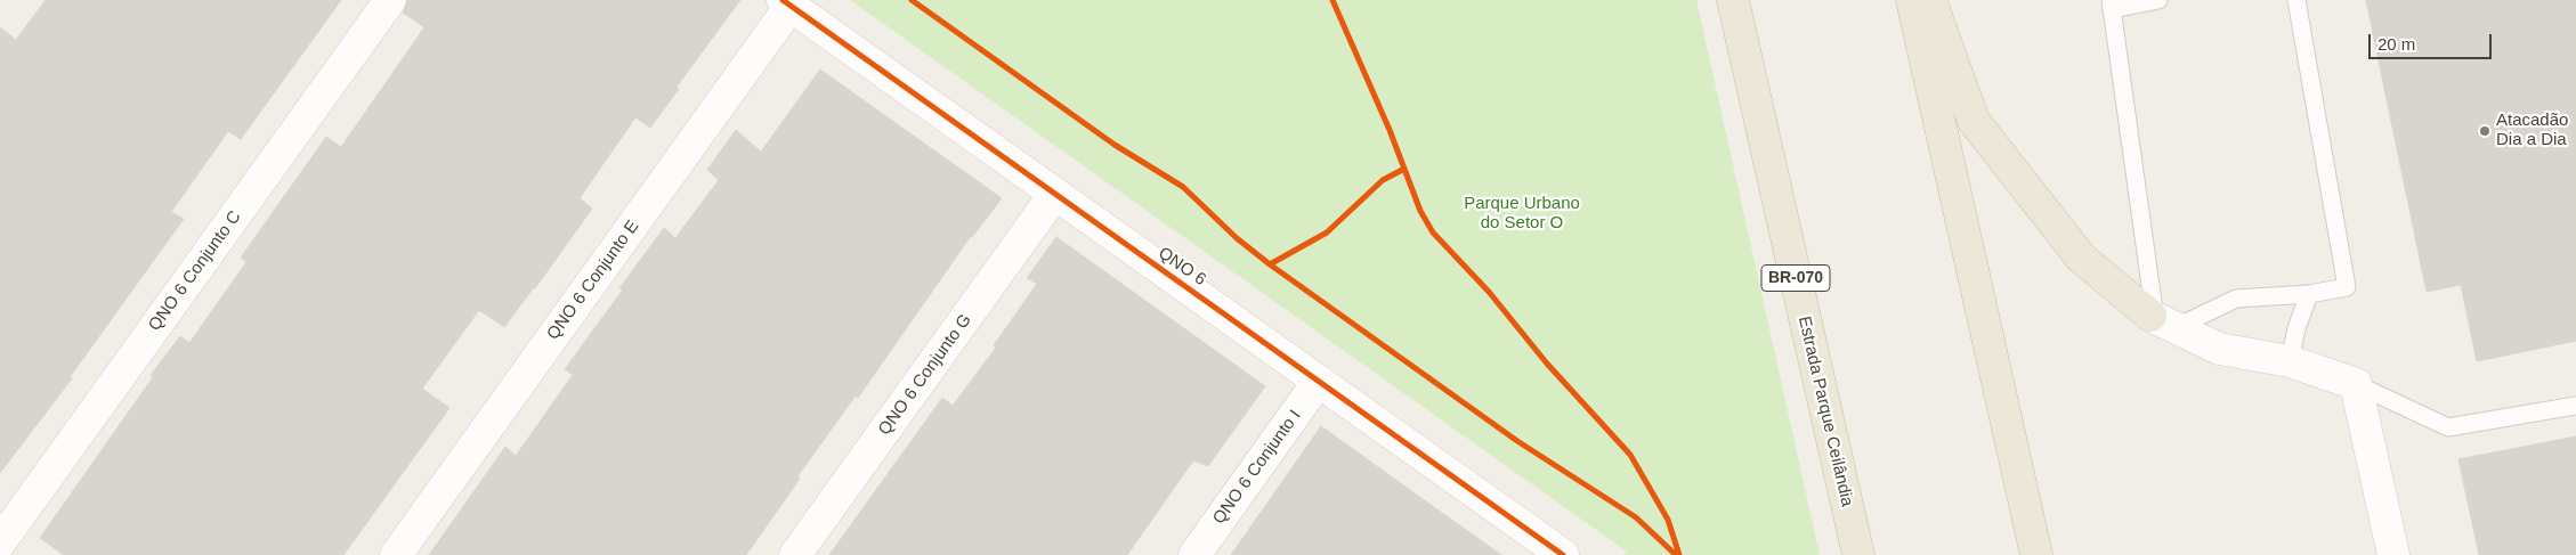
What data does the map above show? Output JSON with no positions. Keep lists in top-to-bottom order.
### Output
{
  "streets": {
    "highway": ["BR-070", "Estrada Parque Ceilândia"],
    "street": [
      "QNO 6",
      "QNO 6 Conjunto C",
      "QNO 6 Conjunto E",
      "QNO 6 Conjunto G",
      "QNO 6 Conjunto I"
    ]
  },
  "crossings": [
    ["QNO 6", "QNO 6 Conjunto E"],
    ["QNO 6", "QNO 6 Conjunto G"],
    ["QNO 6", "QNO 6 Conjunto I"]
  ],
  "parks": ["Parque Urbano do Setor O"],
  "places": ["Atacadão Dia a Dia"],
  "scale_bar": "20 m"
}
